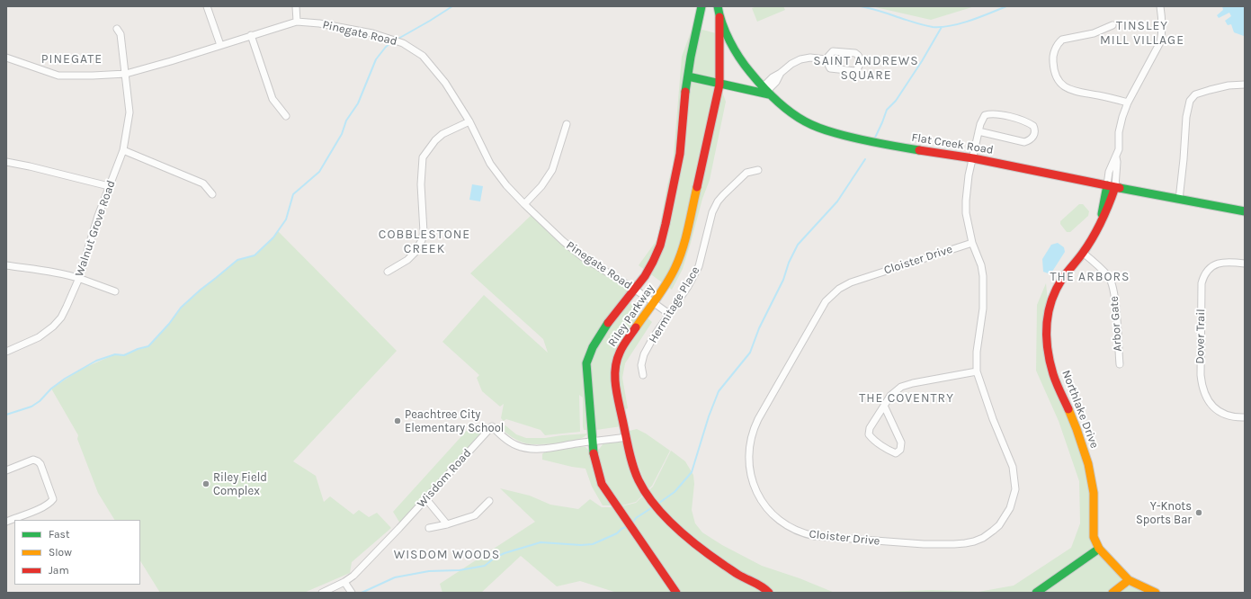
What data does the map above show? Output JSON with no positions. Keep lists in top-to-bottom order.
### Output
{
  "streets": {
    "street": [
      "Pinegate Road",
      "Flat Creek Road",
      "Walnut Grove Road",
      "Cloister Drive",
      "Hermitage Place",
      "Riley Parkway",
      "Arbor Gate",
      "Dover Trail",
      "Northlake Drive",
      "Wisdom Road"
    ]
  },
  "crossings": [
    ["Pinegate Road", "Walnut Grove Road"],
    ["Pinegate Road", "Hermitage Place"],
    ["Pinegate Road", "Riley Parkway"],
    ["Flat Creek Road", "Cloister Drive"],
    ["Flat Creek Road", "Riley Parkway"],
    ["Flat Creek Road", "Northlake Drive"],
    ["Riley Parkway", "Wisdom Road"],
    ["Arbor Gate", "Northlake Drive"]
  ],
  "districts": [
    "TINSLEY MILL VILLAGE",
    "PINEGATE",
    "SAINT ANDREWS SQUARE",
    "COBBLESTONE CREEK",
    "THE ARBORS",
    "THE COVENTRY",
    "WISDOM WOODS"
  ],
  "places": ["Peachtree City Elementary School", "Riley Field Complex", "Y-Knots Sports Bar"],
  "legend": ["Fast", "Slow", "Jam"]
}
